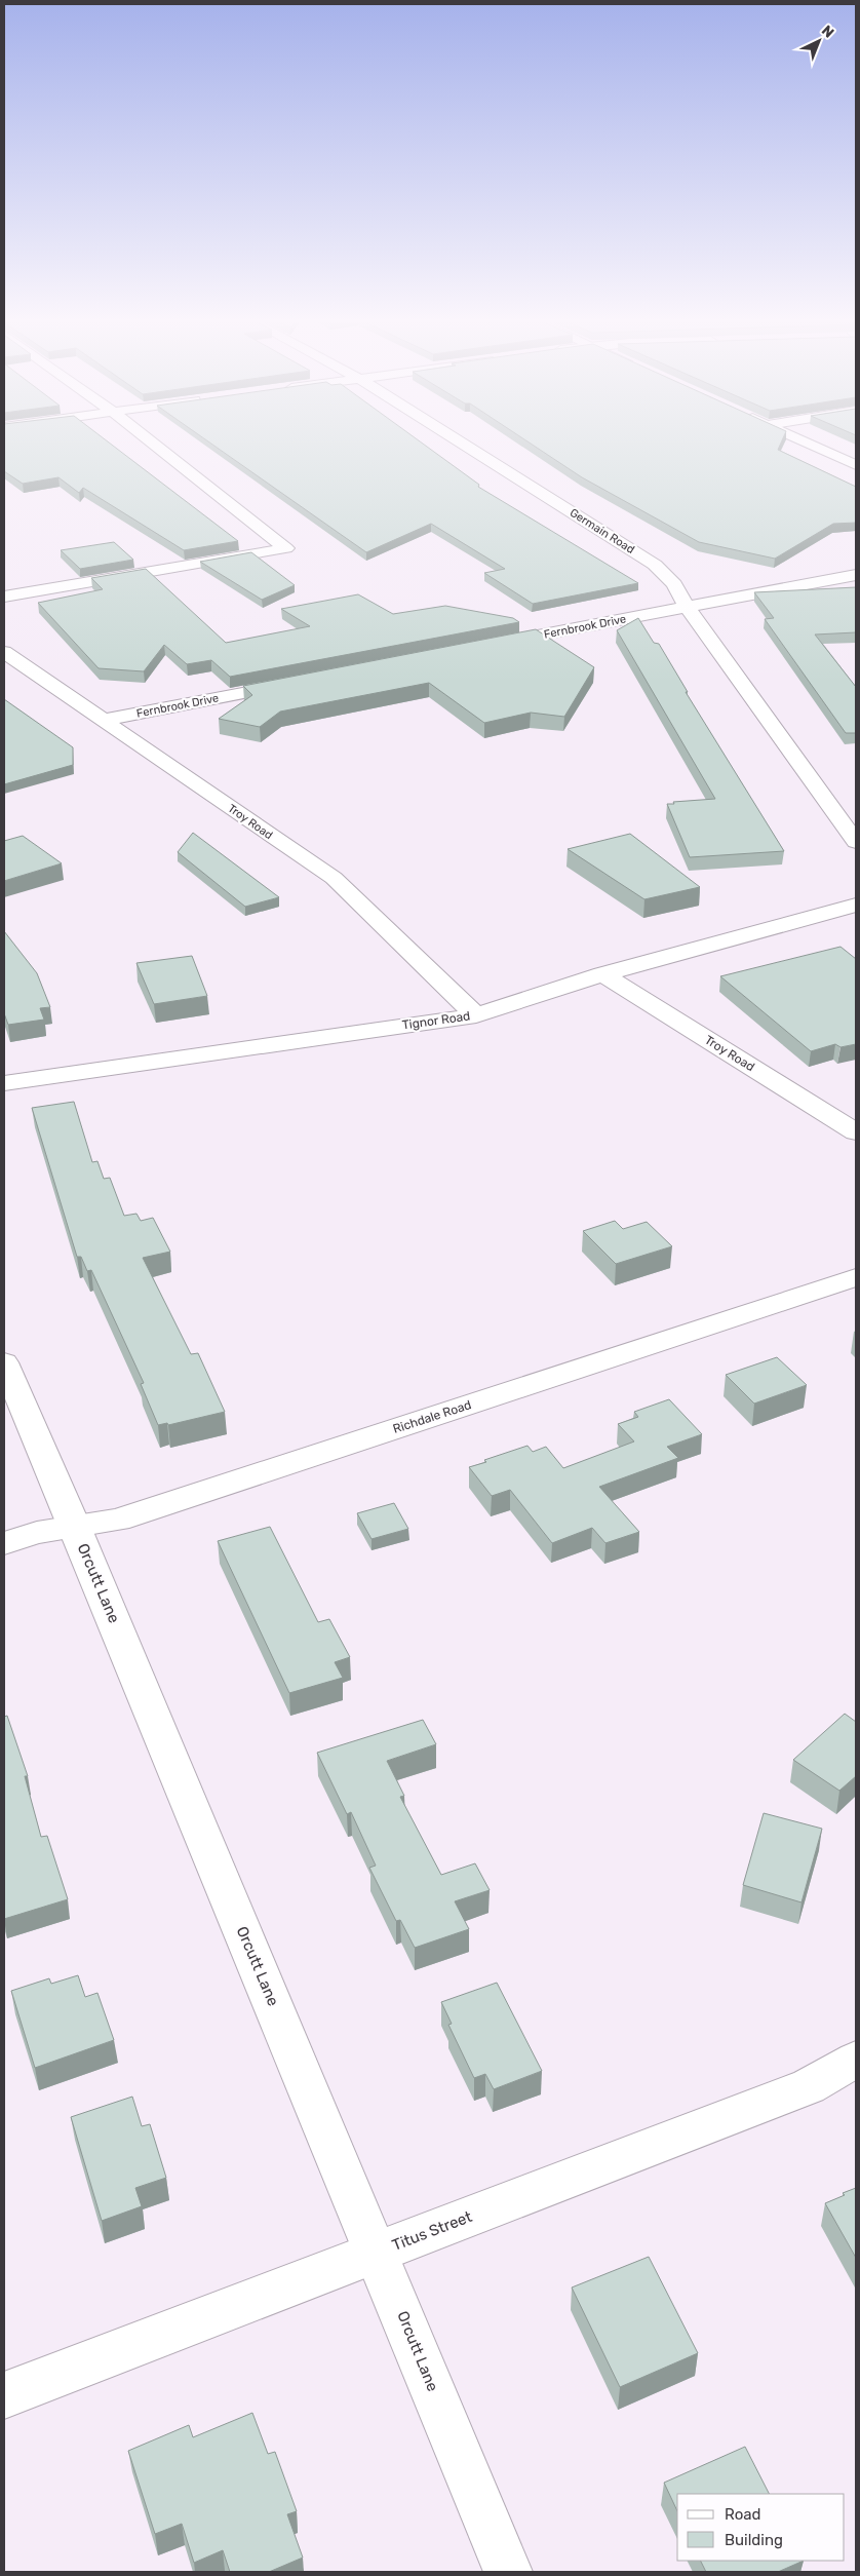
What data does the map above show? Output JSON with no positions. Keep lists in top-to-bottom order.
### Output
{
  "streets": {
    "street": [
      "Germain Road",
      "Fernbrook Drive",
      "Troy Road",
      "Tignor Road",
      "Richdale Road",
      "Orcutt Lane",
      "Titus Street"
    ]
  },
  "crossings": [
    ["Germain Road", "Fernbrook Drive"],
    ["Fernbrook Drive", "Troy Road"],
    ["Troy Road", "Tignor Road"],
    ["Richdale Road", "Orcutt Lane"],
    ["Orcutt Lane", "Titus Street"]
  ],
  "legend": ["Road", "Building"],
  "north": "top right"
}
